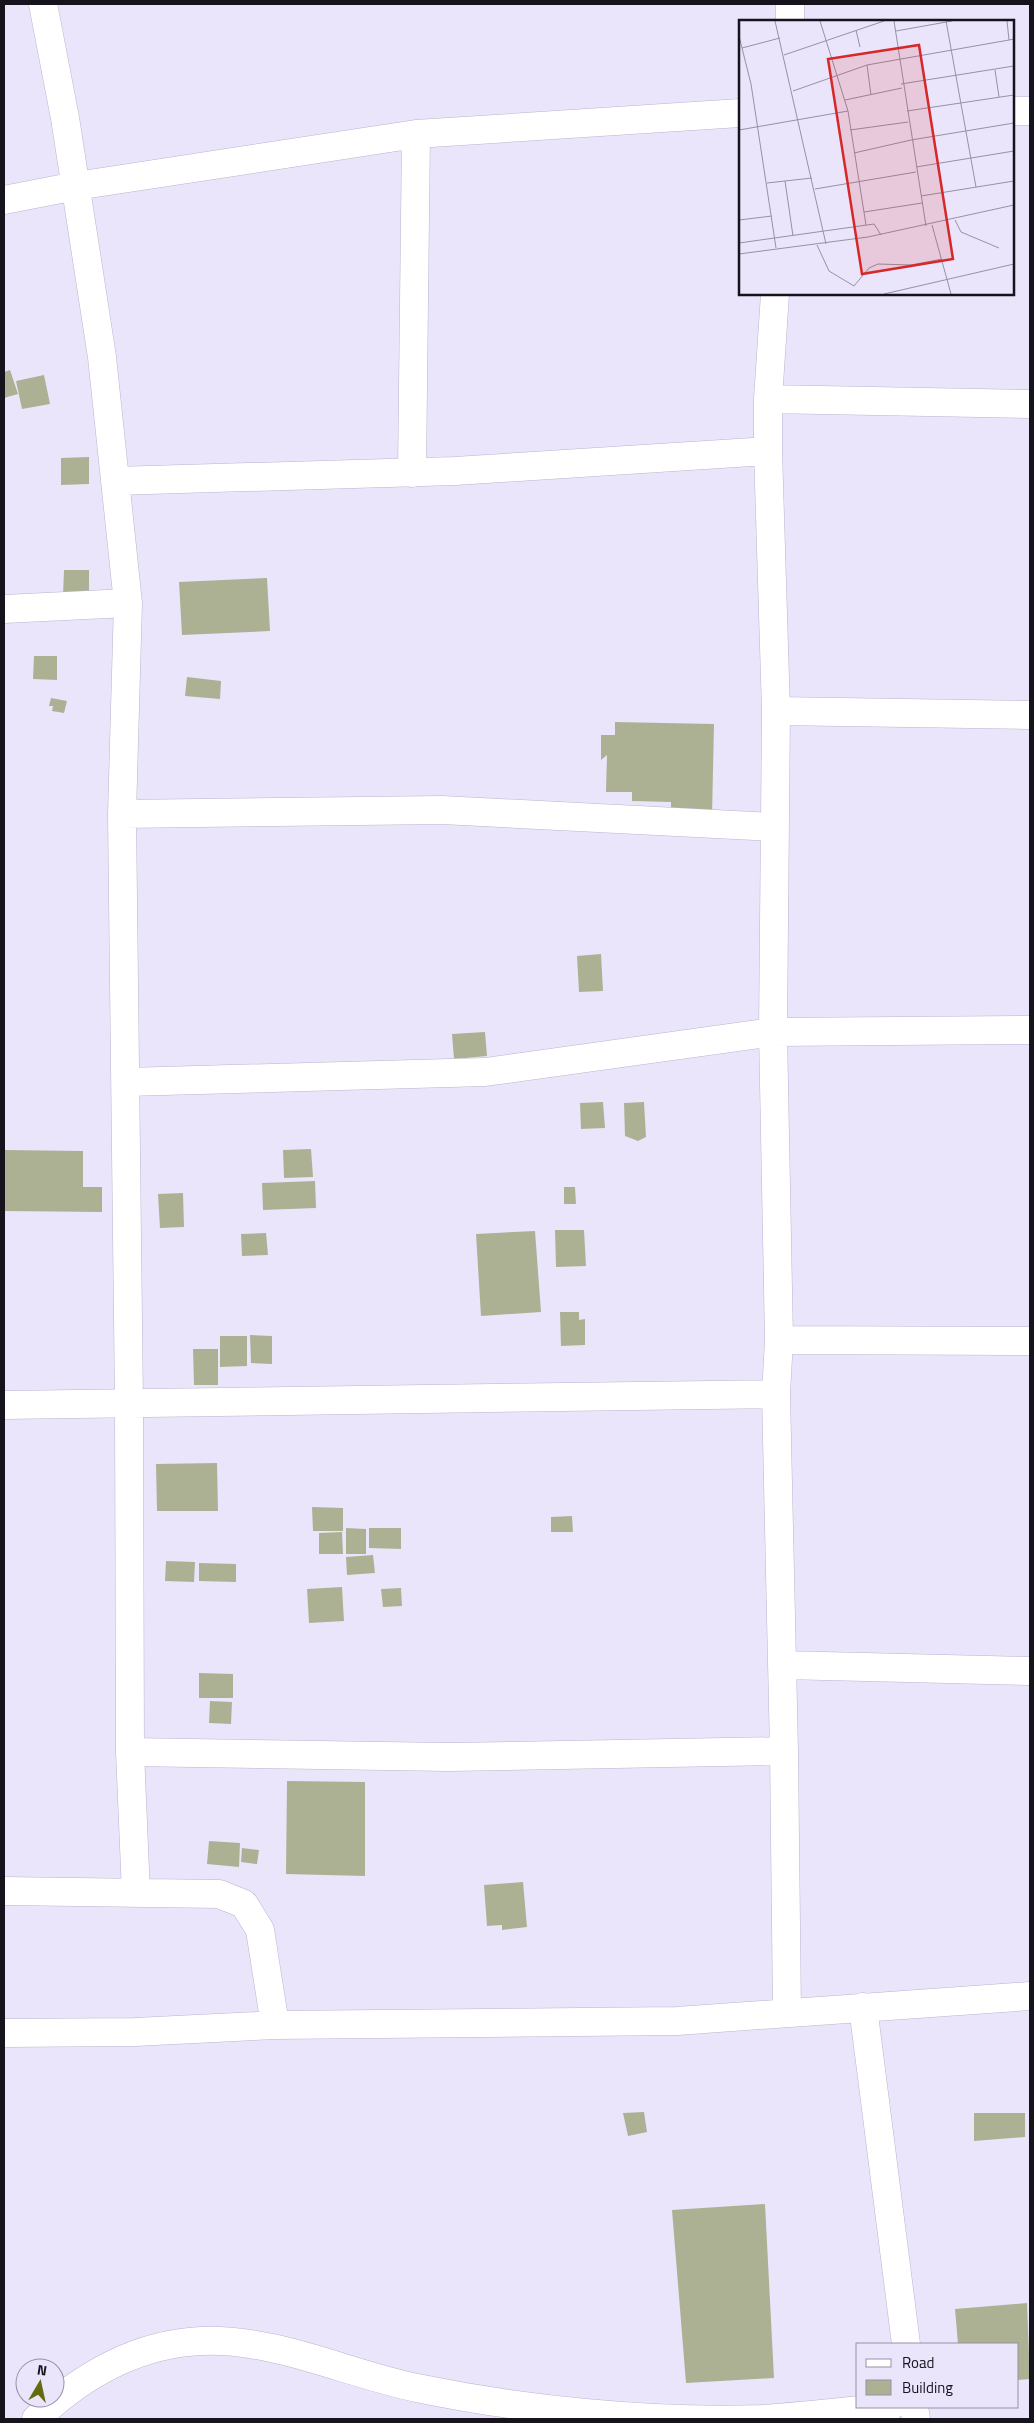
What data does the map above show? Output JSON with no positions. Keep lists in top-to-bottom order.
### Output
{
  "legend": ["Road", "Building"],
  "north": "top"
}
